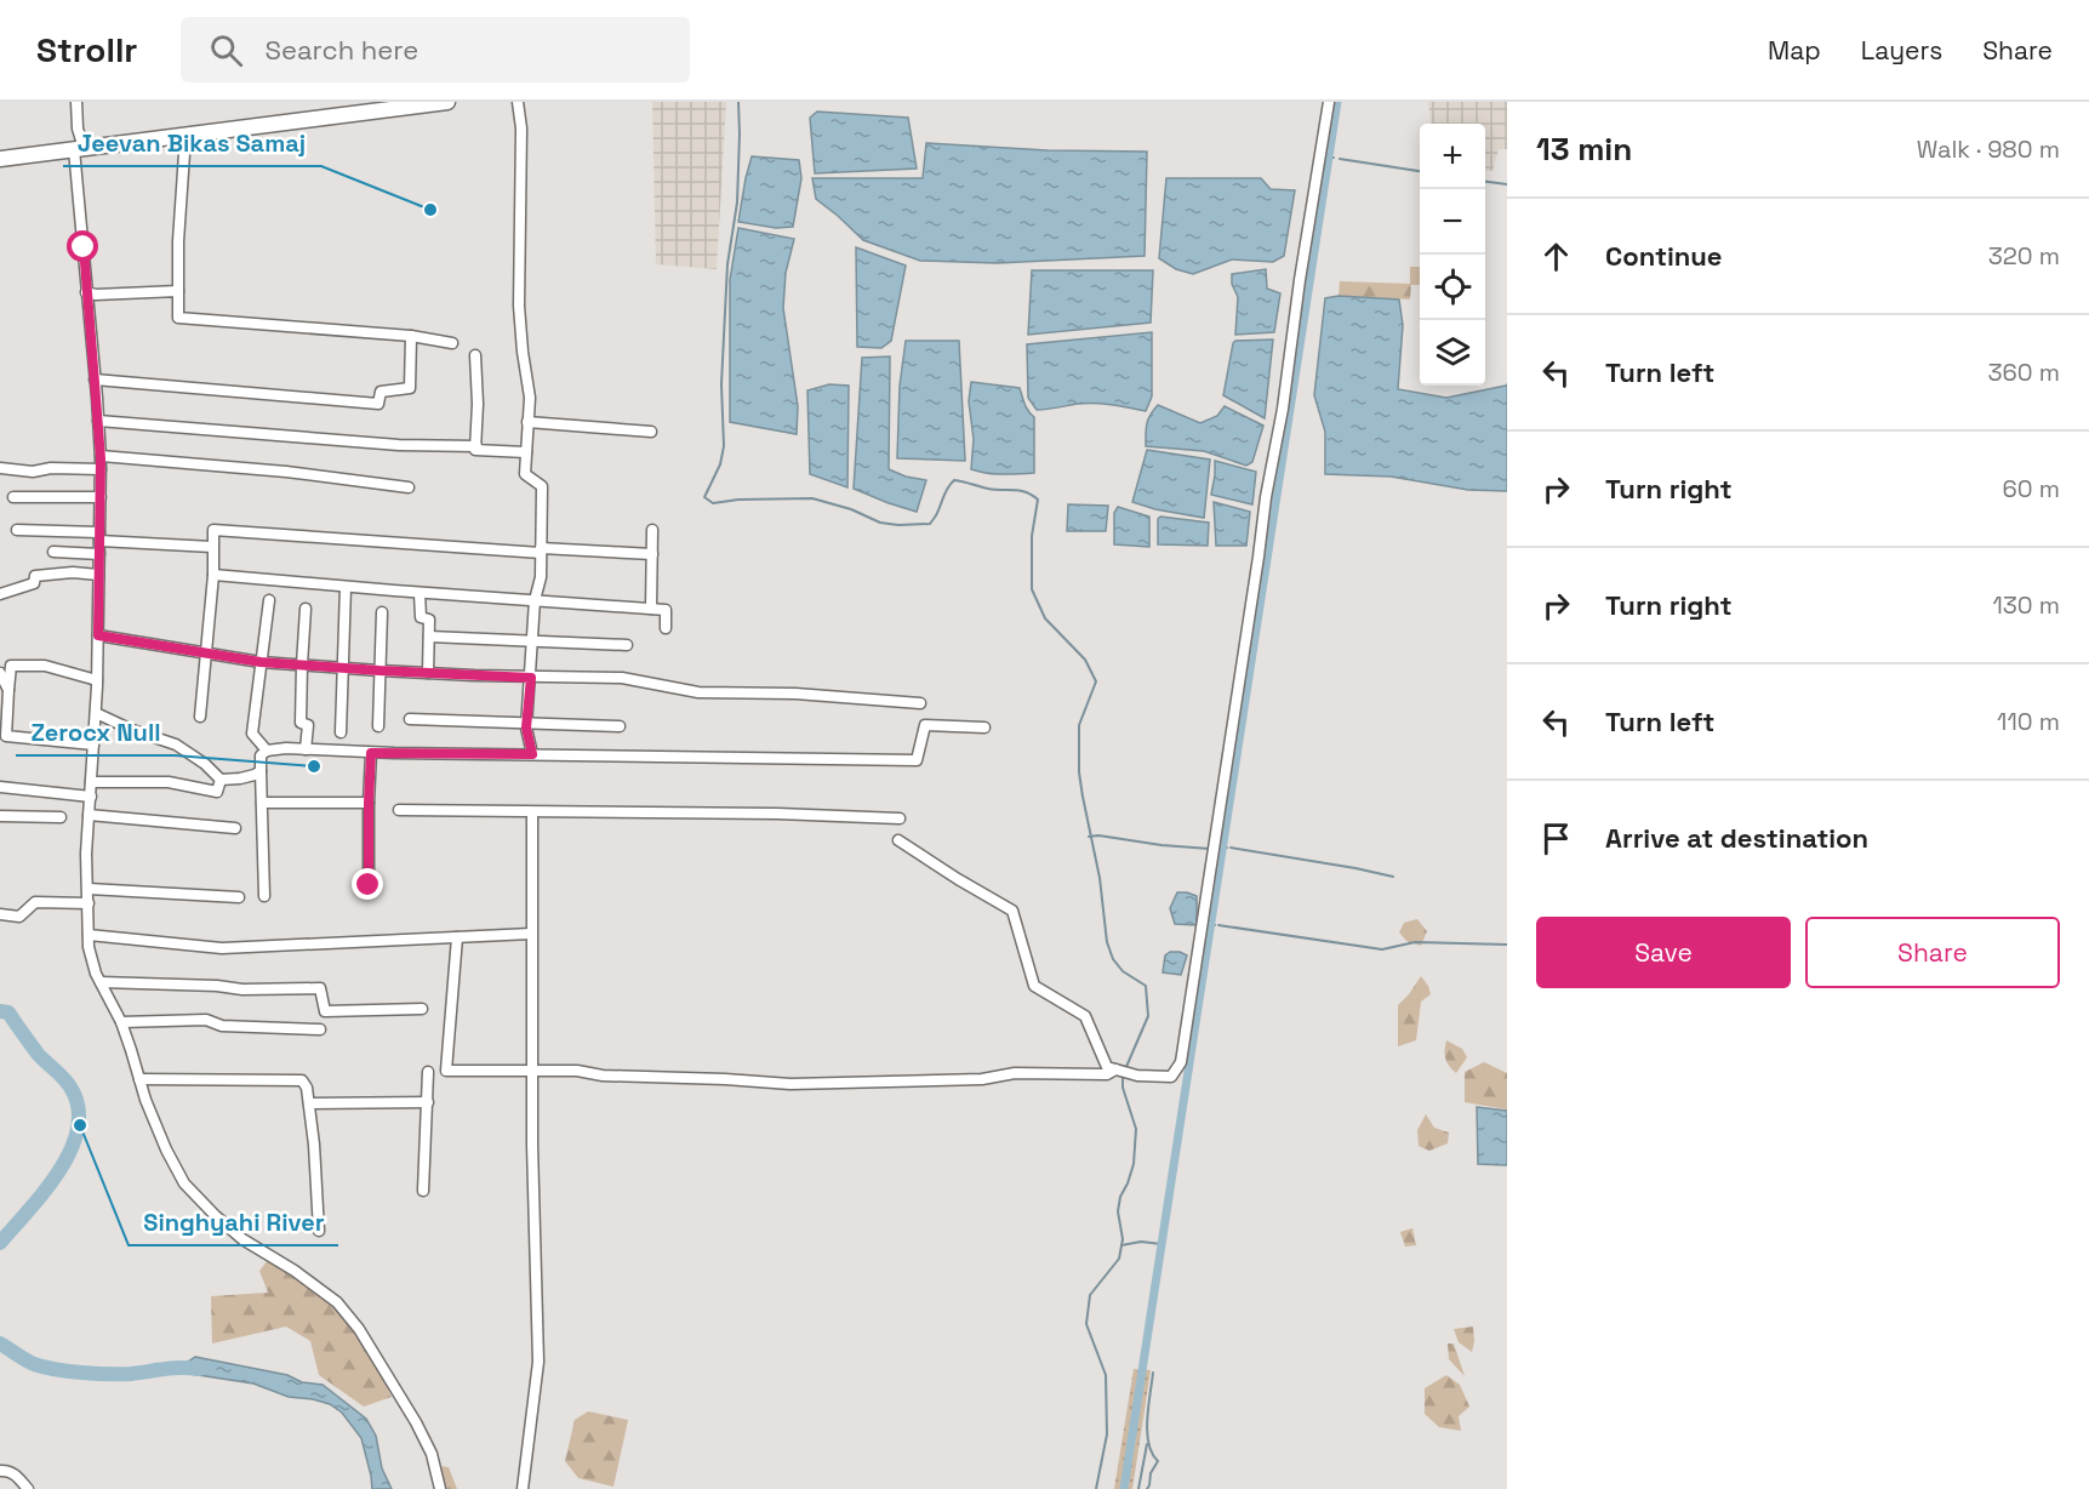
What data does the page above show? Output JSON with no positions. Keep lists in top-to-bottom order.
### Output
{
  "places": ["Jeevan Bikas Samaj", "Zerocx Null", "Singhyahi River"],
  "page": {
    "header": "Strollr",
    "search": "Search here",
    "nav": ["Map", "Layers", "Share"],
    "heading": ["13 min", "Walk · 980 m"],
    "map_buttons": ["+", "−"],
    "list": [
      ["Continue", "320 m"],
      ["Turn left", "360 m"],
      ["Turn right", "60 m"],
      ["Turn right", "130 m"],
      ["Turn left", "110 m"],
      "Arrive at destination"
    ],
    "buttons": ["Save", "Share"]
  }
}
